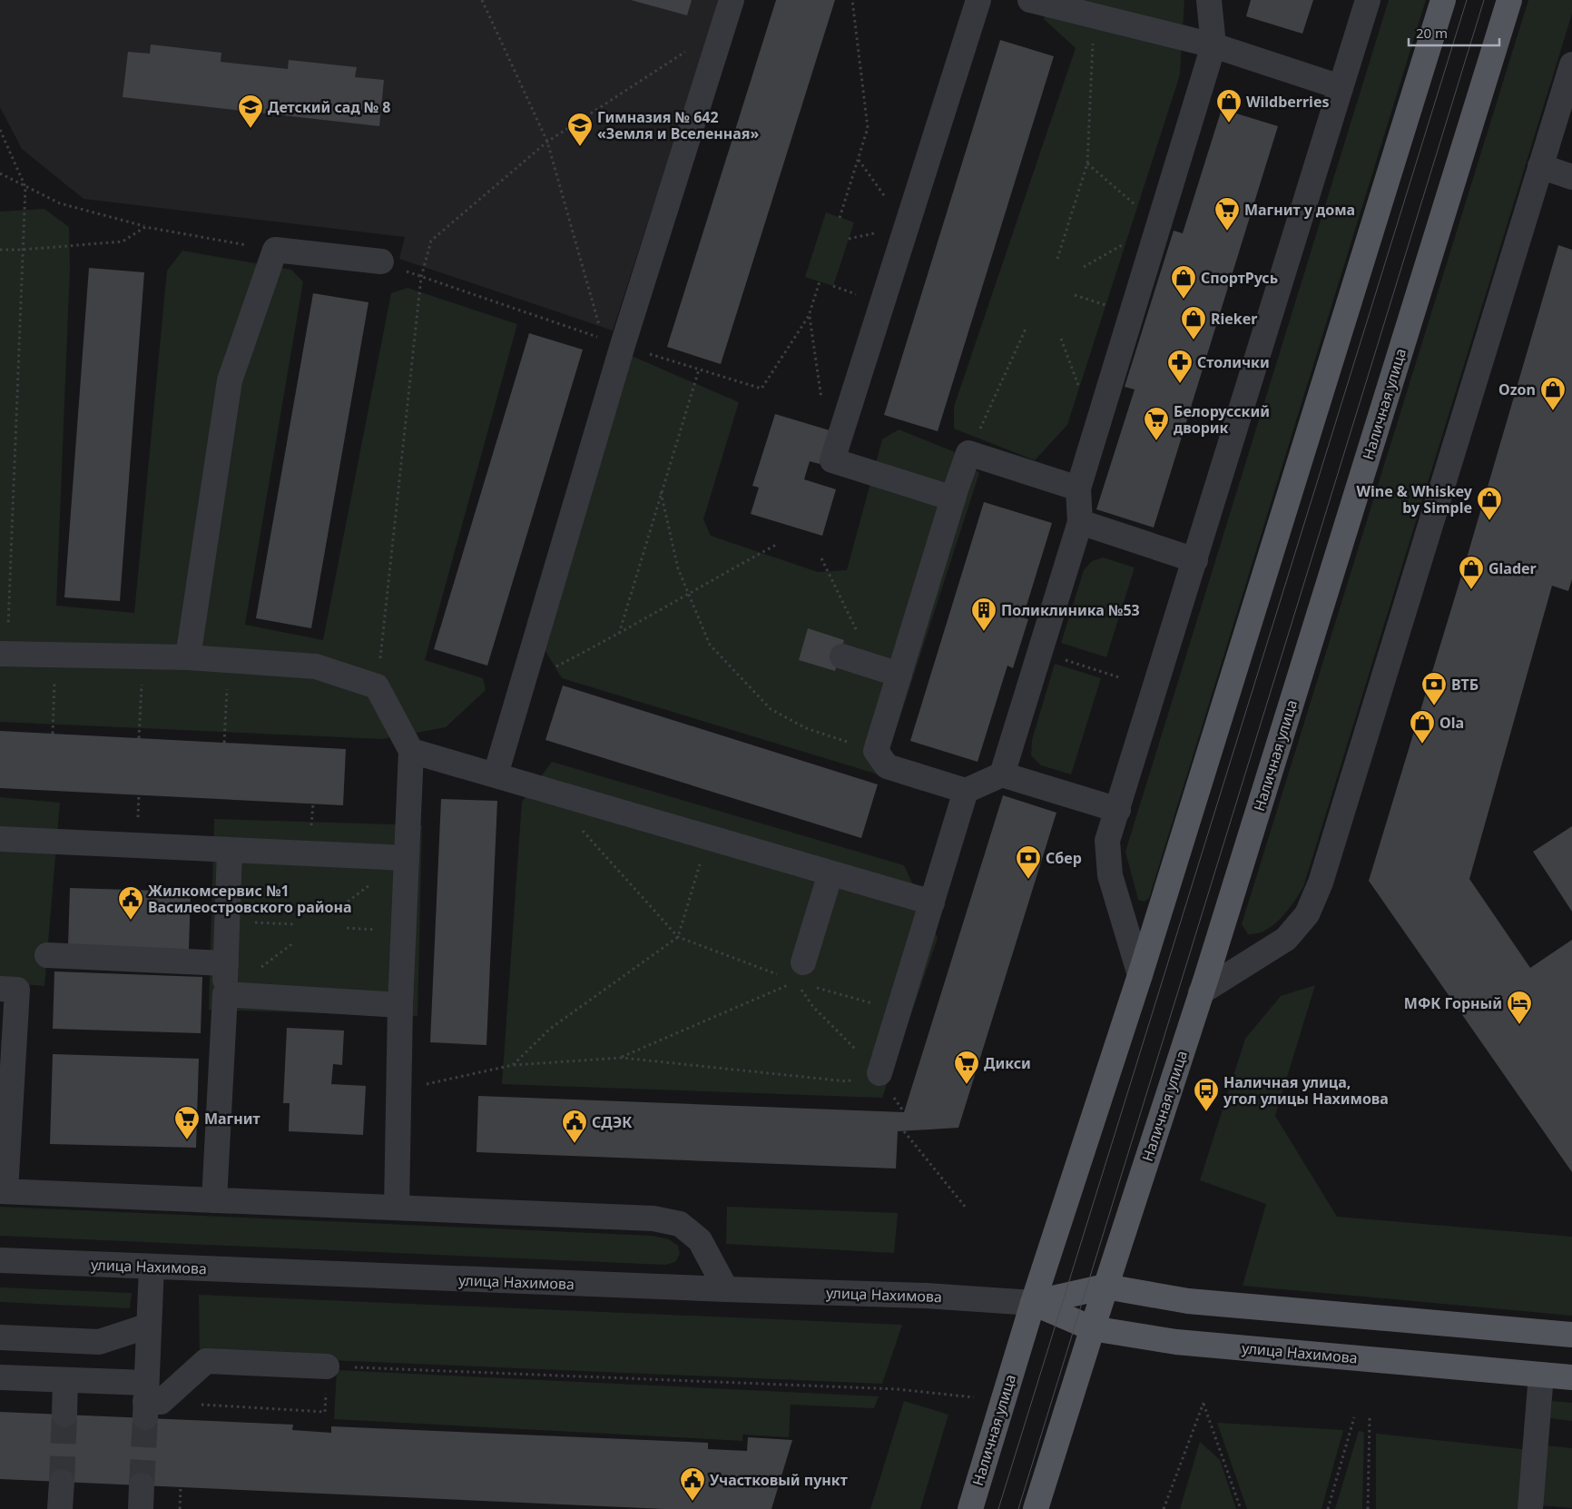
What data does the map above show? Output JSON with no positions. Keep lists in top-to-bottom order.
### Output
{
  "streets": {
    "main road": ["Наличная улица", "улица Нахимова"]
  },
  "crossings": [
    ["Наличная улица", "улица Нахимова"]
  ],
  "places": {
    "shop": [
      "Wildberries",
      "СпортРусь",
      "Rieker",
      "Ozon",
      "Wine & Whiskey by Simple",
      "Glader",
      "Ola"
    ],
    "school or university": ["Детский сад № 8", "Гимназия № 642 «Земля и Вселенная»"],
    "supermarket": [
      "Магнит у дома",
      "Белорусский дворик",
      "Дикси",
      "Магнит"
    ],
    "pharmacy": ["Столички"],
    "building": ["Поликлиника №53"],
    "bank": ["ВТБ", "Сбер"],
    "public building": ["Жилкомсервис №1 Василеостровского района", "СДЭК", "Участковый пункт"],
    "hotel": ["МФК Горный"],
    "bus stop": ["Наличная улица, угол улицы Нахимова"]
  },
  "scale_bar": "20 m"
}
